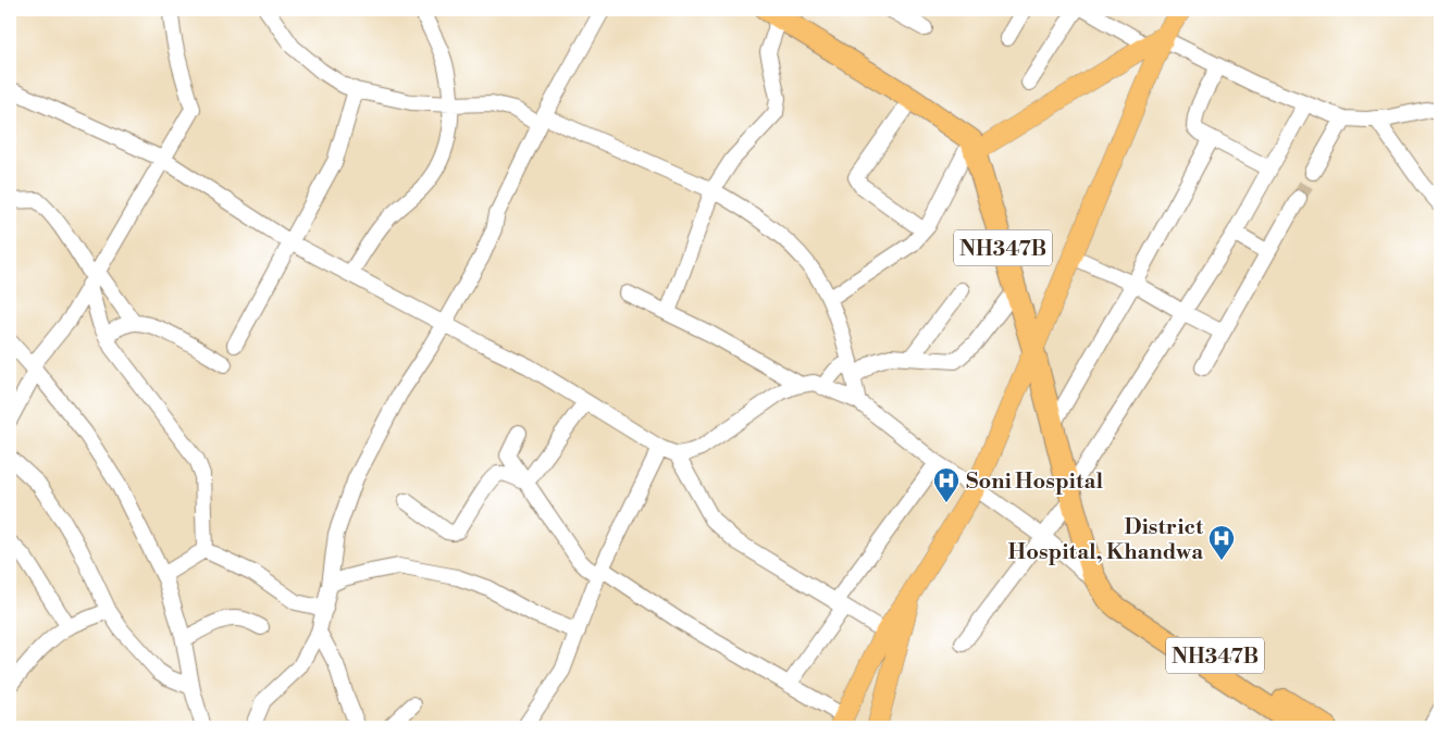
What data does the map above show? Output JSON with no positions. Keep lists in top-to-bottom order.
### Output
{
  "streets": {
    "highway": ["NH347B"]
  },
  "places": {
    "hospital": ["Soni Hospital", "District Hospital, Khandwa"]
  }
}
